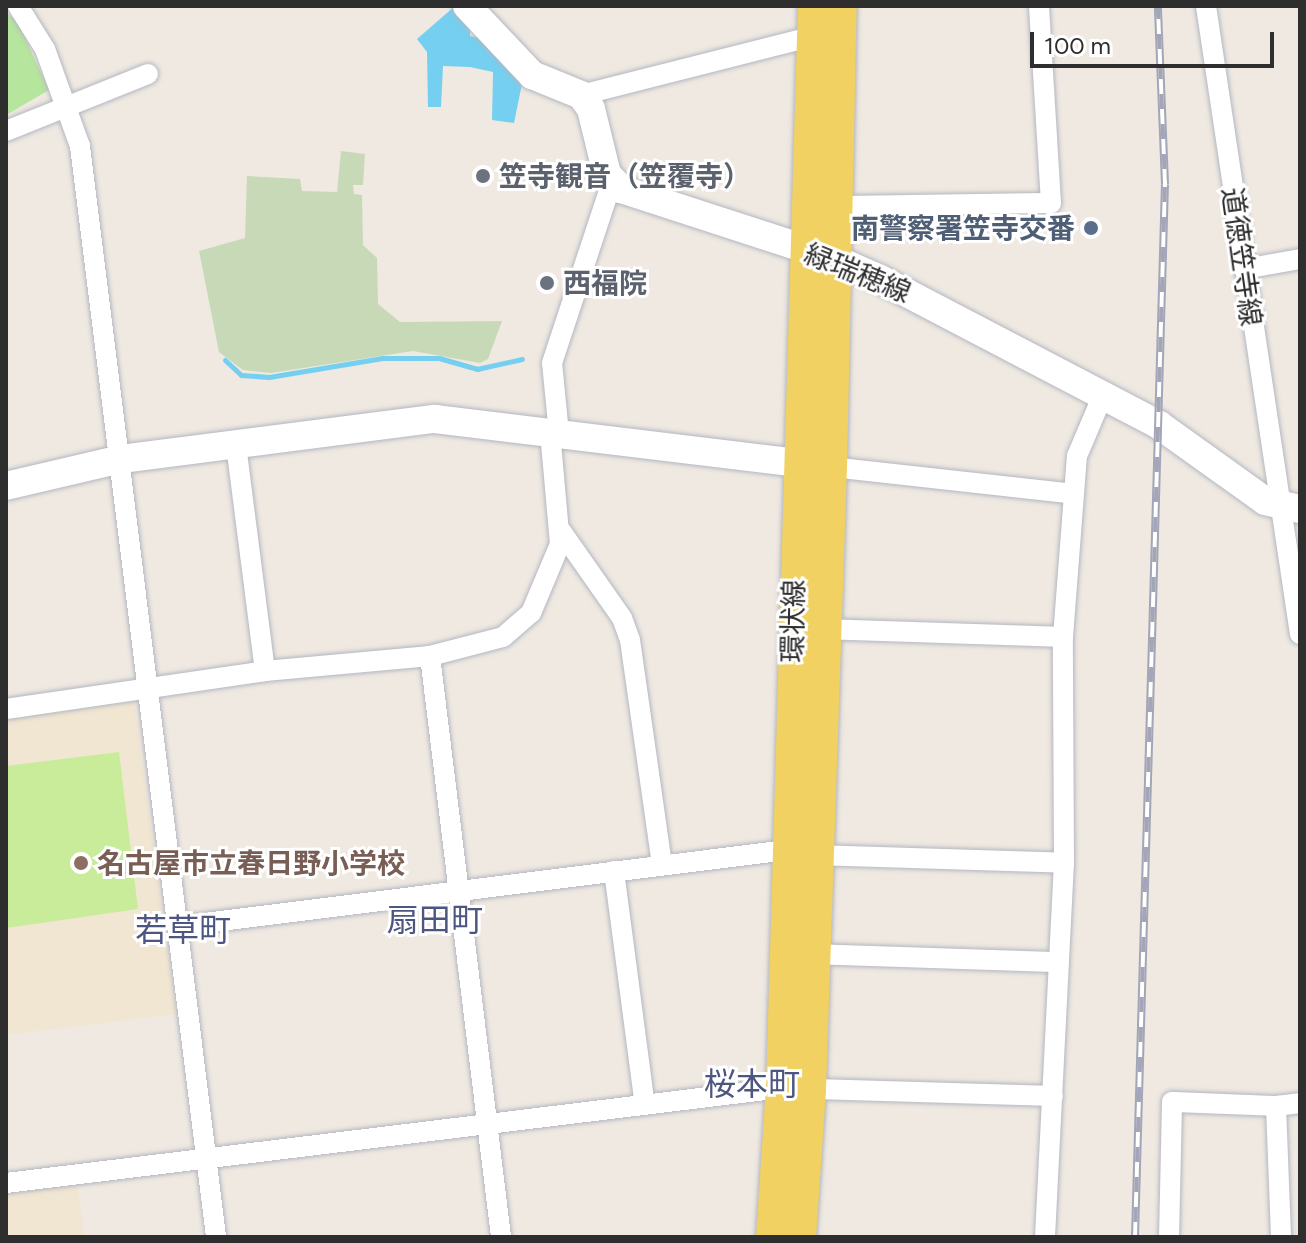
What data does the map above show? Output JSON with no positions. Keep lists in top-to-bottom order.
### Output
{
  "streets": {
    "main road": ["緑瑞穂線", "環状線"],
    "street": ["道徳笠寺線"]
  },
  "crossings": [
    ["道徳笠寺線", "緑瑞穂線"],
    ["緑瑞穂線", "環状線"]
  ],
  "districts": ["扇田町", "若草町", "桜本町"],
  "places": [
    "笠寺観音（笠覆寺）",
    "南警察署笠寺交番",
    "西福院",
    "名古屋市立春日野小学校"
  ],
  "scale_bar": "100 m"
}
